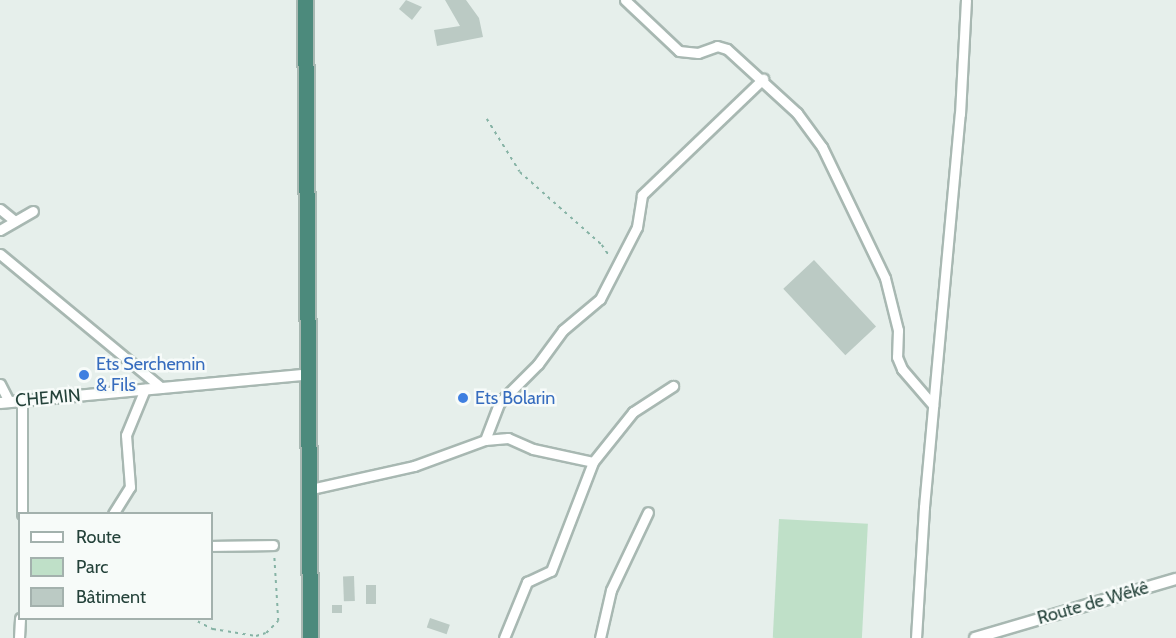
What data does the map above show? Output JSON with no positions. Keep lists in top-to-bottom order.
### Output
{
  "streets": {
    "street": ["CHEMIN", "Route de Wêkê"]
  },
  "places": ["Ets Serchemin & Fils", "Ets Bolarin"],
  "legend": ["Route", "Parc", "Bâtiment"]
}
